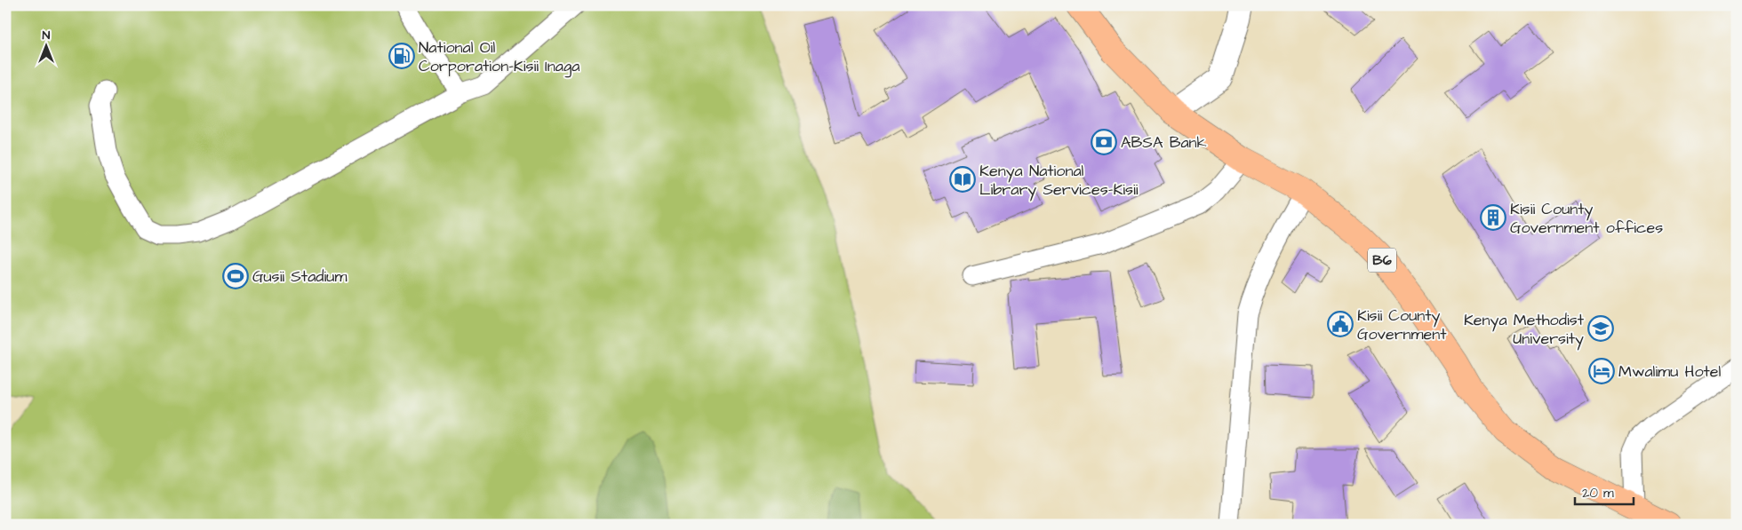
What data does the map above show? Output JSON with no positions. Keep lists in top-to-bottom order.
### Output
{
  "streets": {
    "highway": ["B6"]
  },
  "places": {
    "fuel station": ["National Oil Corporation-Kisii Inaga"],
    "bank": ["ABSA Bank"],
    "library": ["Kenya National Library Services-Kisii"],
    "building": ["Kisii County Government offices"],
    "sports": ["Gusii Stadium"],
    "public building": ["Kisii County Government"],
    "school or university": ["Kenya Methodist University"],
    "hotel": ["Mwalimu Hotel"]
  },
  "scale_bar": "20 m",
  "north": "top"
}
